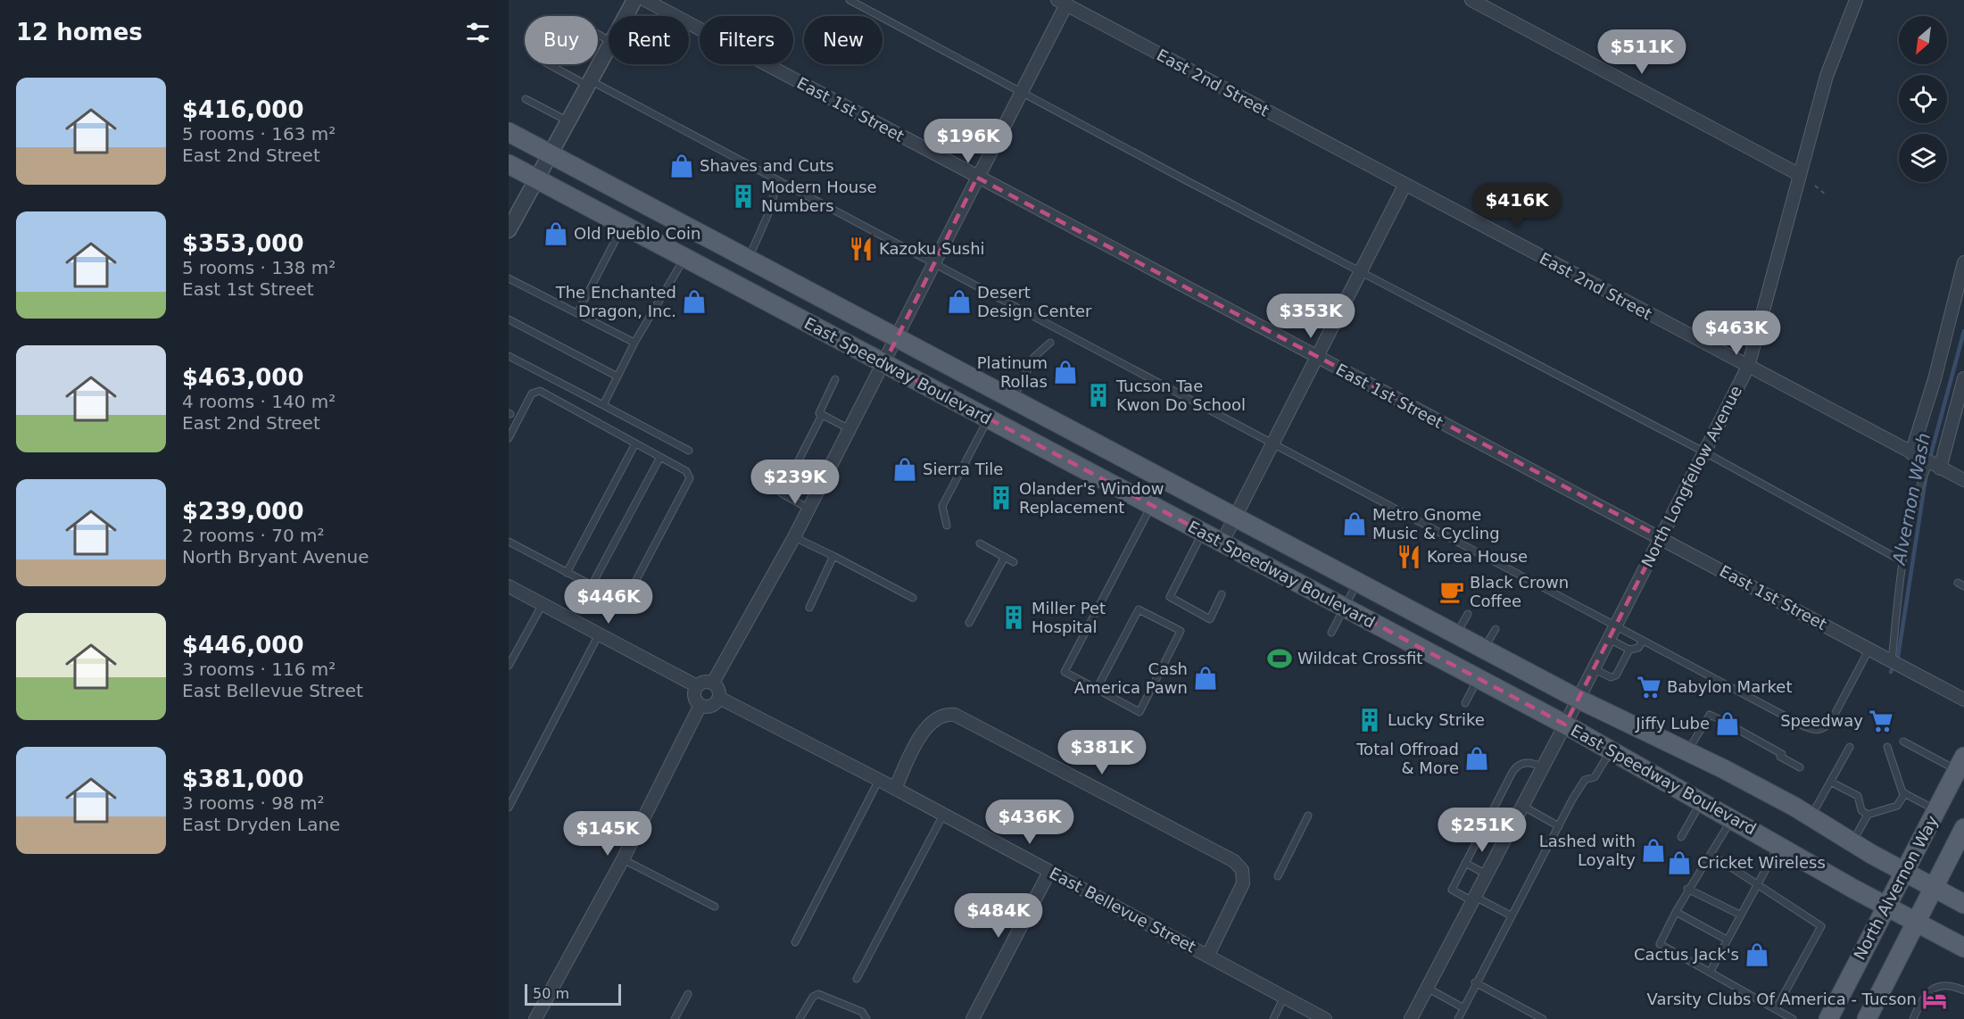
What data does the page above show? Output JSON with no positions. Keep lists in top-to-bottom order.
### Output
{
  "streets": {
    "main road": ["East Speedway Boulevard", "North Alvernon Way"],
    "street": [
      "East 2nd Street",
      "East 1st Street",
      "North Longfellow Avenue",
      "East Bellevue Street"
    ]
  },
  "crossings": [
    ["East 2nd Street", "North Longfellow Avenue"],
    ["East 1st Street", "North Longfellow Avenue"],
    ["East Speedway Boulevard", "North Longfellow Avenue"],
    ["East Speedway Boulevard", "North Alvernon Way"]
  ],
  "water": ["Alvernon Wash"],
  "places": {
    "shop": [
      "Shaves and Cuts",
      "Old Pueblo Coin",
      "The Enchanted Dragon, Inc.",
      "Desert Design Center",
      "Platinum Rollas",
      "Sierra Tile",
      "Metro Gnome Music & Cycling",
      "Cash America Pawn",
      "Jiffy Lube",
      "Total Offroad & More",
      "Lashed with Loyalty",
      "Cricket Wireless",
      "Cactus Jack's"
    ],
    "building": [
      "Modern House Numbers",
      "Tucson Tae Kwon Do School",
      "Olander's Window Replacement",
      "Miller Pet Hospital",
      "Lucky Strike"
    ],
    "restaurant": ["Kazoku Sushi", "Korea House"],
    "cafe": ["Black Crown Coffee"],
    "sports": ["Wildcat Crossfit"],
    "supermarket": ["Babylon Market", "Speedway"],
    "hotel": ["Varsity Clubs Of America - Tucson"]
  },
  "scale_bar": "50 m",
  "north": "bottom left",
  "page": {
    "heading": "12 homes",
    "chip": [
      "Buy",
      "Rent",
      "Filters",
      "New"
    ],
    "price": [
      "$511K",
      "$196K",
      "$416K",
      "$353K",
      "$463K",
      "$239K",
      "$446K",
      "$381K",
      "$436K",
      "$251K",
      "$145K",
      "$484K"
    ],
    "list": [
      {
        "name": "$416,000",
        "note": "5 rooms · 163 m² · East 2nd Street"
      },
      {
        "name": "$353,000",
        "note": "5 rooms · 138 m² · East 1st Street"
      },
      {
        "name": "$463,000",
        "note": "4 rooms · 140 m² · East 2nd Street"
      },
      {
        "name": "$239,000",
        "note": "2 rooms · 70 m² · North Bryant Avenue"
      },
      {
        "name": "$446,000",
        "note": "3 rooms · 116 m² · East Bellevue Street"
      },
      {
        "name": "$381,000",
        "note": "3 rooms · 98 m² · East Dryden Lane"
      }
    ],
    "scale": "50 m"
  }
}
